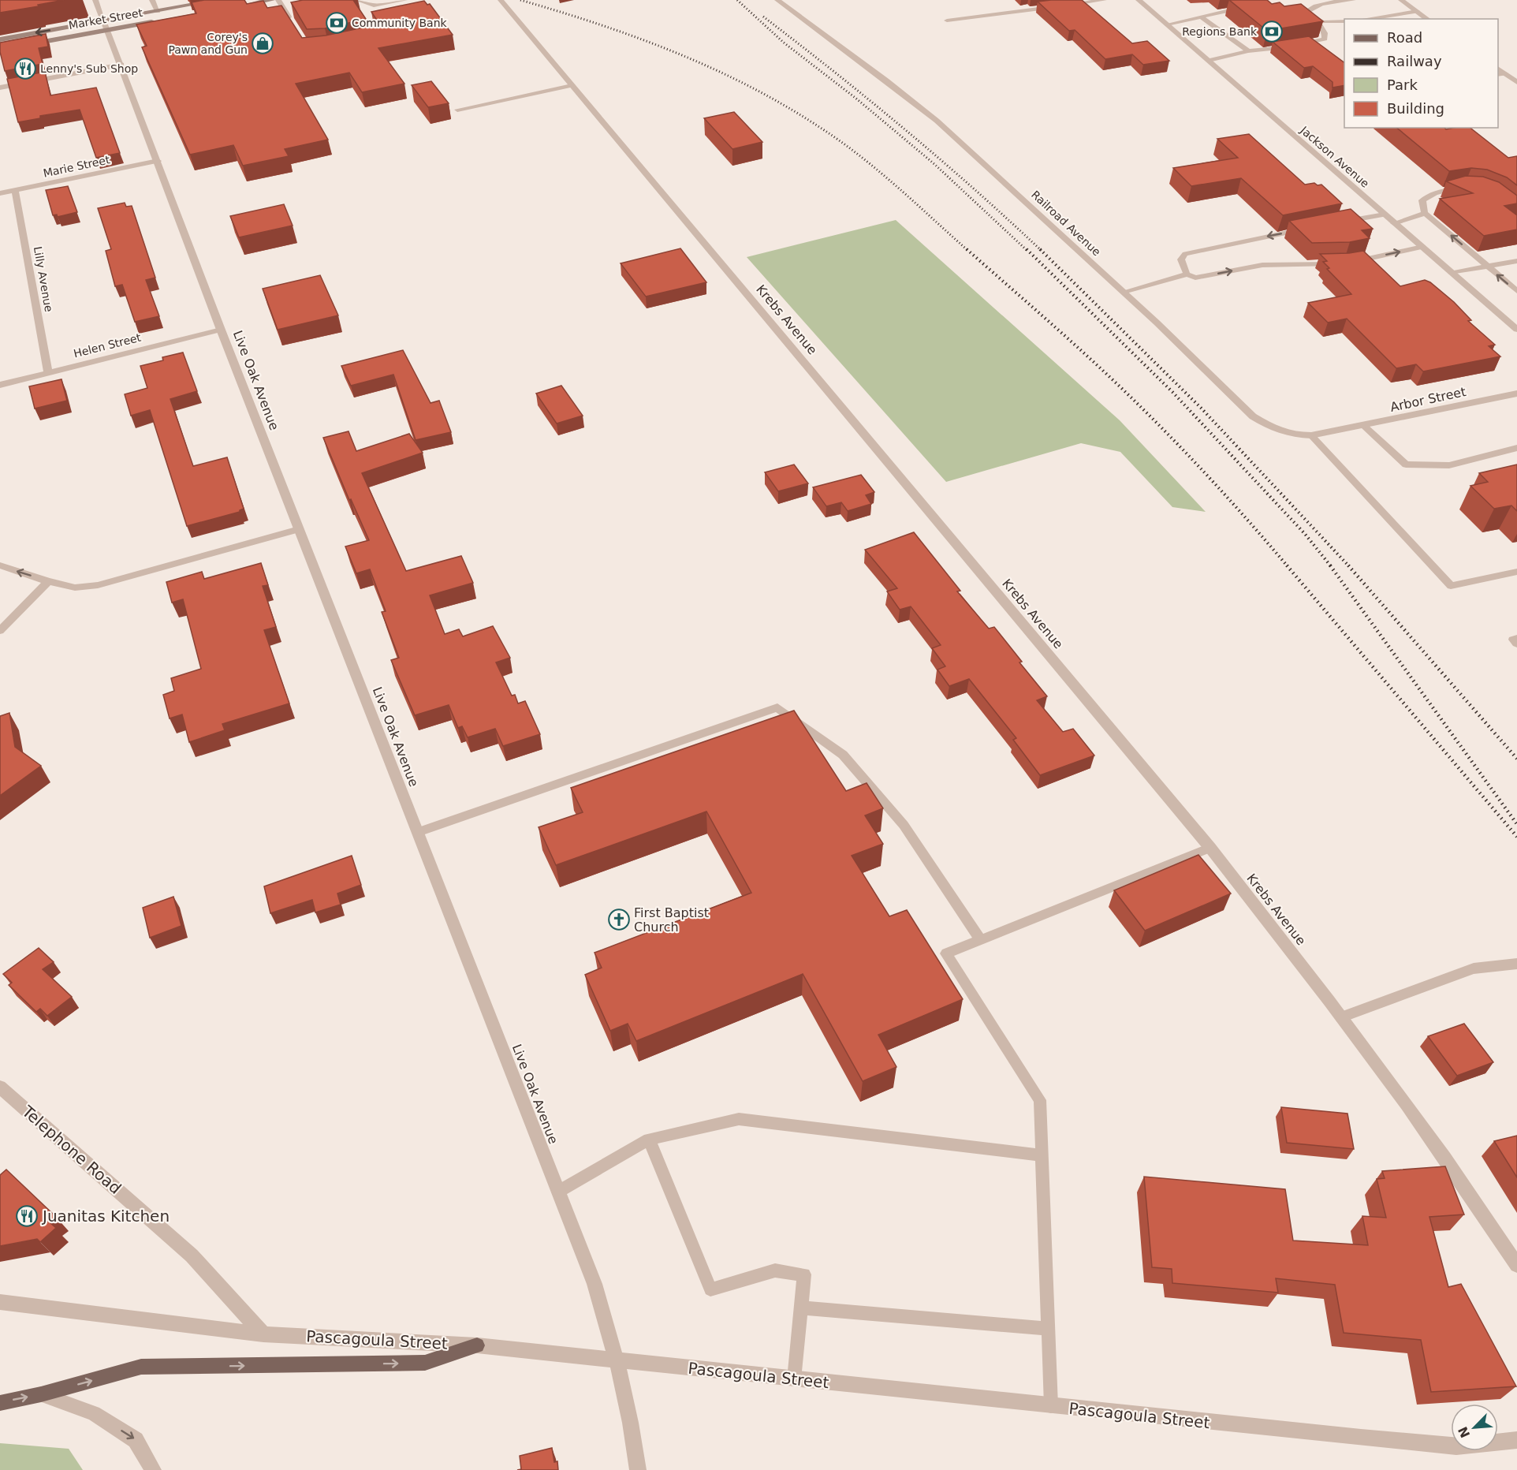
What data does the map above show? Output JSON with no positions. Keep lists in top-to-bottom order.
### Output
{
  "streets": {
    "main road": ["Market Street"],
    "street": [
      "Jackson Avenue",
      "Marie Street",
      "Railroad Avenue",
      "Lilly Avenue",
      "Krebs Avenue",
      "Helen Street",
      "Live Oak Avenue",
      "Arbor Street",
      "Telephone Road",
      "Pascagoula Street"
    ]
  },
  "crossings": [
    ["Market Street", "Live Oak Avenue"],
    ["Marie Street", "Lilly Avenue"],
    ["Marie Street", "Live Oak Avenue"],
    ["Railroad Avenue", "Arbor Street"],
    ["Lilly Avenue", "Helen Street"],
    ["Helen Street", "Live Oak Avenue"],
    ["Live Oak Avenue", "Pascagoula Street"],
    ["Telephone Road", "Pascagoula Street"]
  ],
  "places": {
    "bank": ["Community Bank", "Regions Bank"],
    "shop": ["Corey's Pawn and Gun"],
    "restaurant": ["Lenny's Sub Shop", "Juanitas Kitchen"],
    "church": ["First Baptist Church"]
  },
  "legend": [
    "Road",
    "Railway",
    "Park",
    "Building"
  ],
  "north": "bottom left"
}
